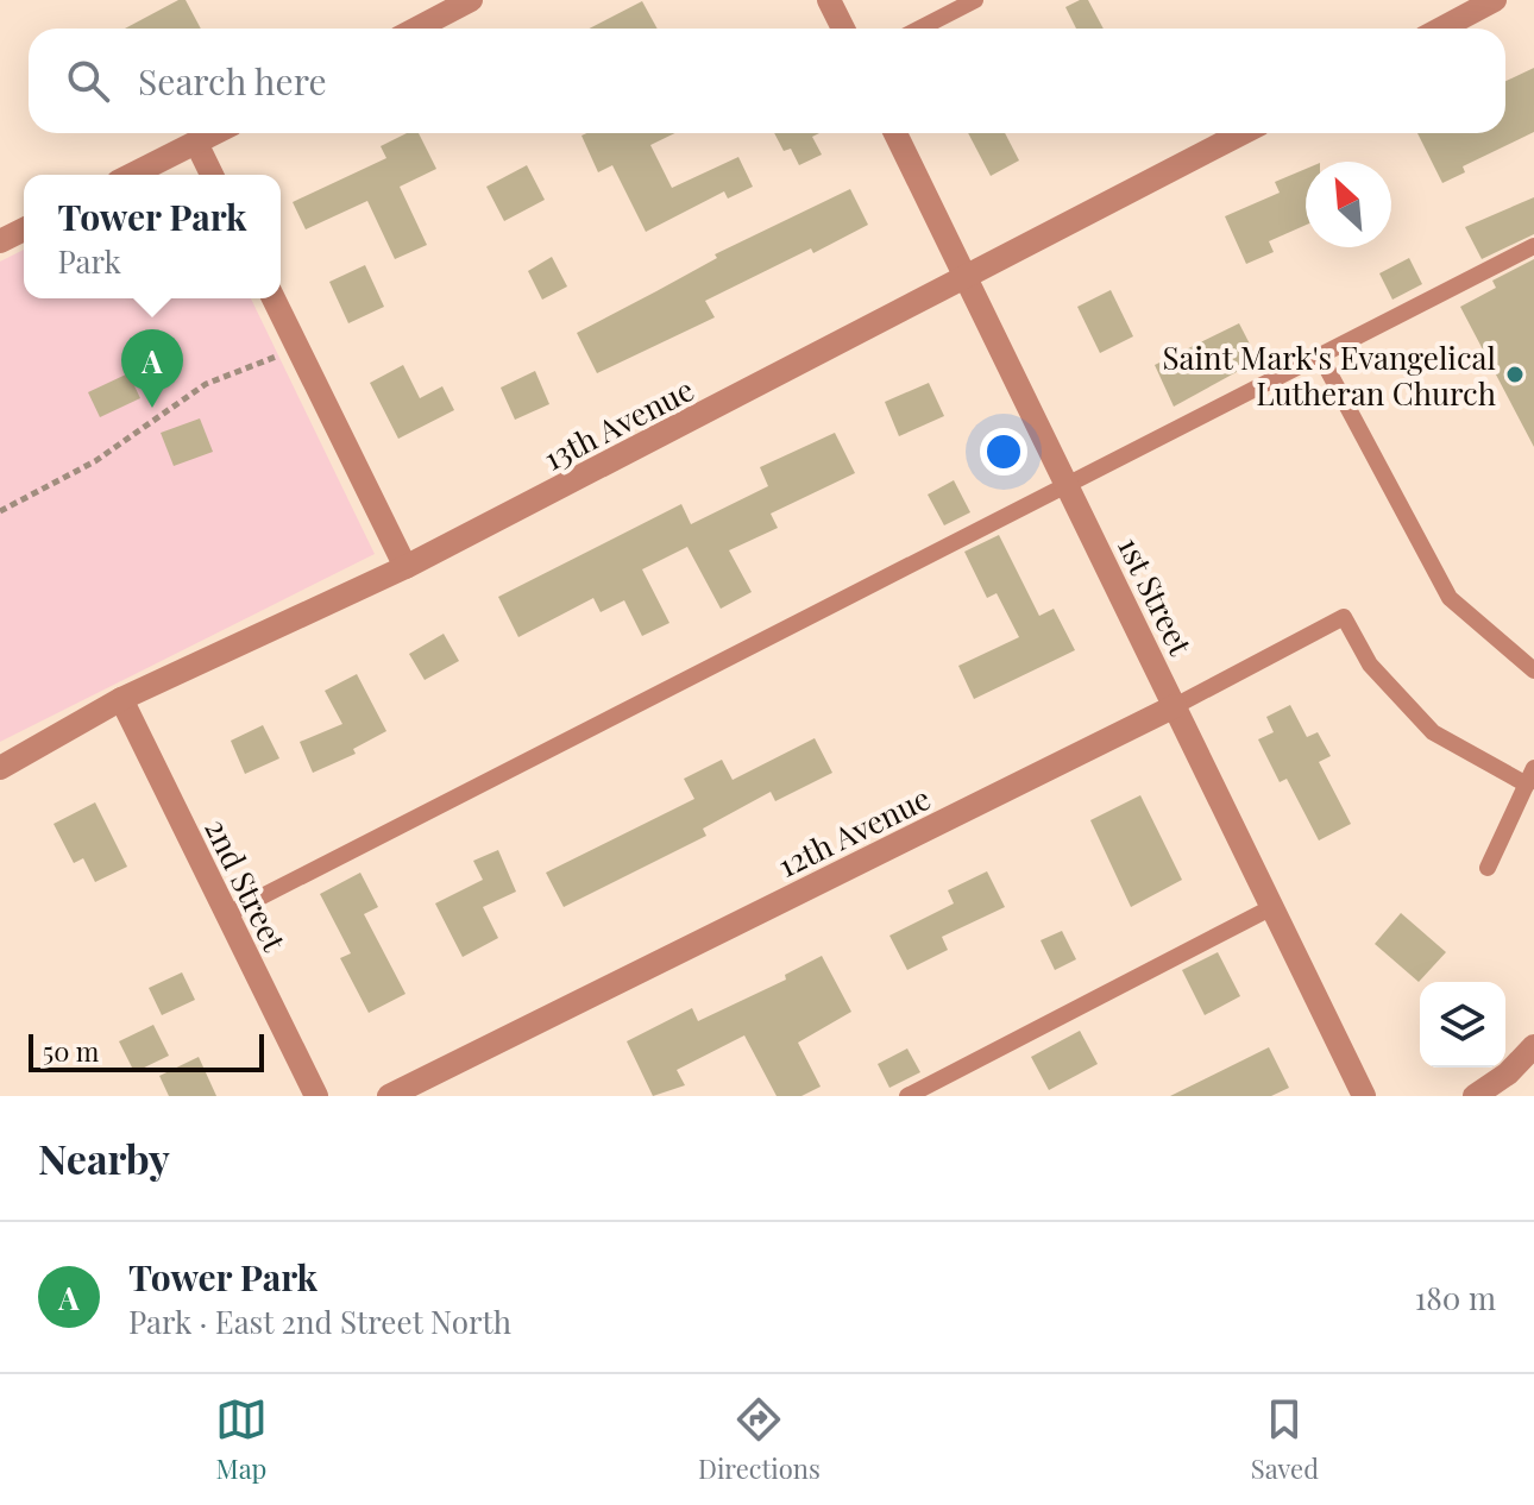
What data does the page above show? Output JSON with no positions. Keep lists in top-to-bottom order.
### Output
{
  "streets": {
    "street": [
      "13th Avenue",
      "1st Street",
      "12th Avenue",
      "2nd Street"
    ]
  },
  "crossings": [
    ["13th Avenue", "1st Street"],
    ["13th Avenue", "2nd Street"],
    ["1st Street", "12th Avenue"]
  ],
  "places": ["Saint Mark's Evangelical Lutheran Church"],
  "scale_bar": "50 m",
  "north": "top left",
  "page": {
    "search": "Search here",
    "popup": ["Tower Park", "Park"],
    "pins": "A",
    "scale": "50 m",
    "heading": "Nearby",
    "list": [
      {
        "mark": "A",
        "name": "Tower Park",
        "note": "Park · East 2nd Street North",
        "value": "180 m"
      }
    ],
    "nav": ["Map", "Directions", "Saved"]
  }
}
